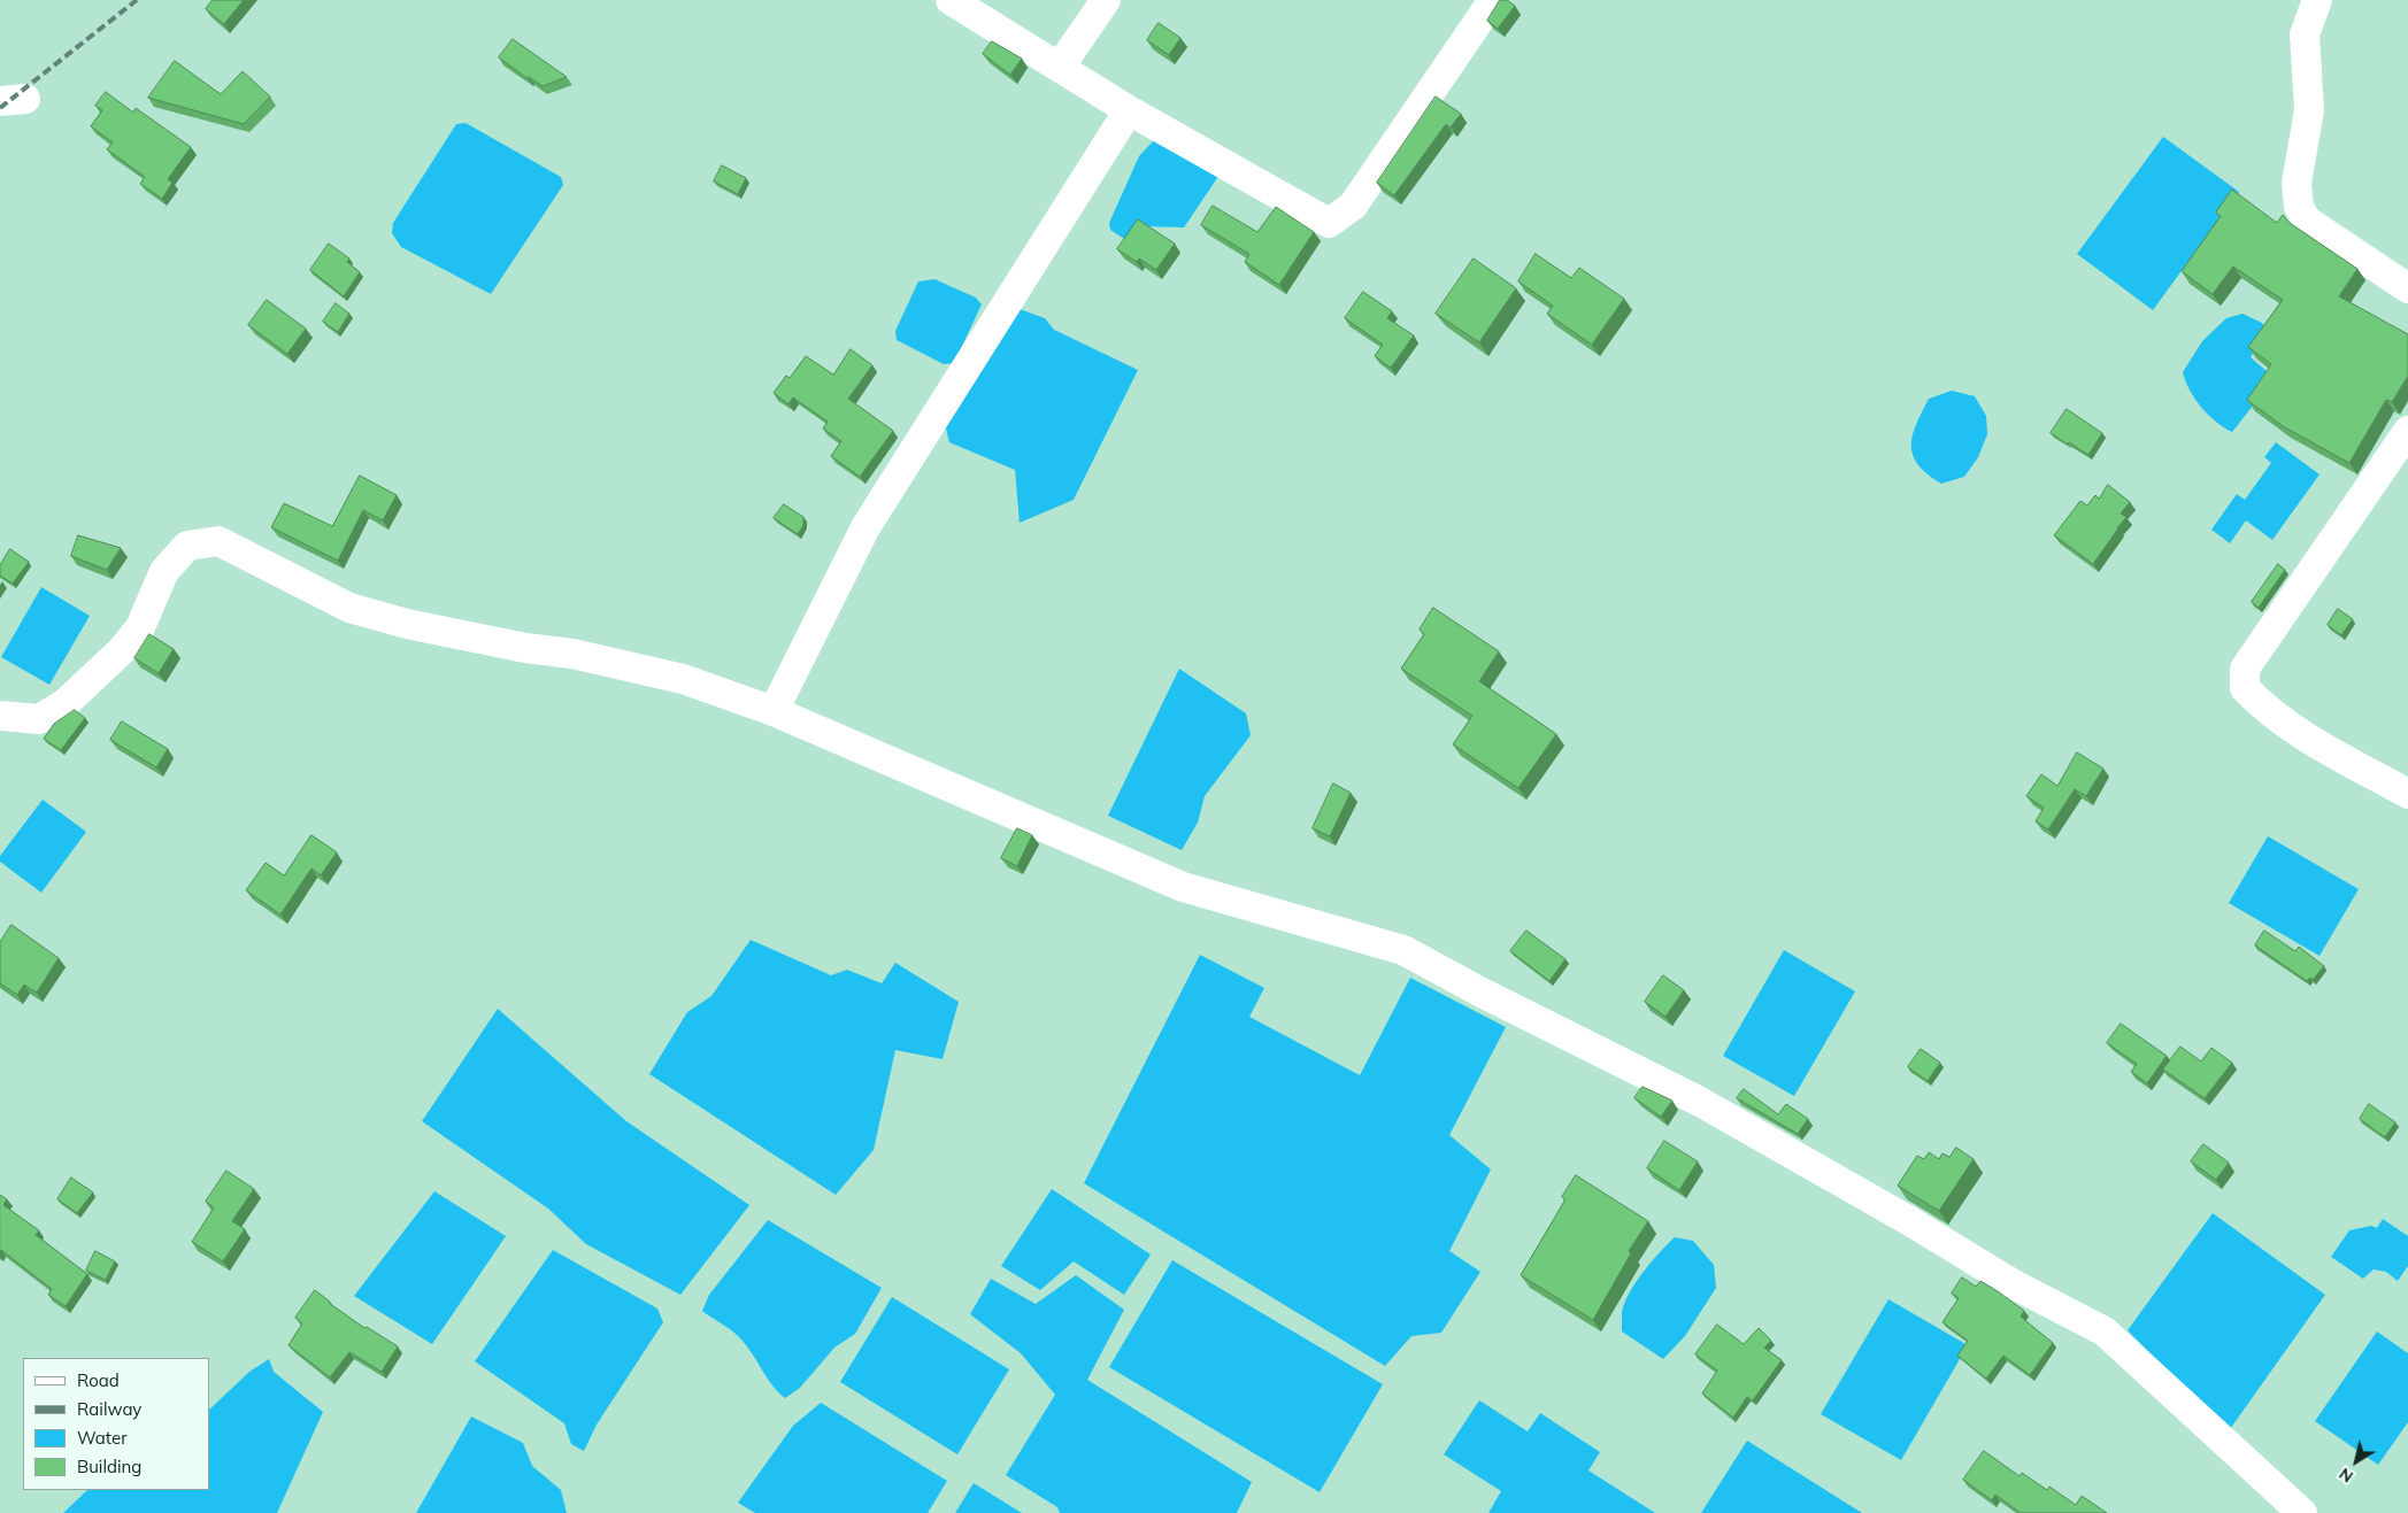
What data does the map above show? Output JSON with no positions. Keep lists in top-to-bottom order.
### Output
{
  "legend": [
    "Road",
    "Railway",
    "Water",
    "Building"
  ],
  "north": "bottom left"
}
